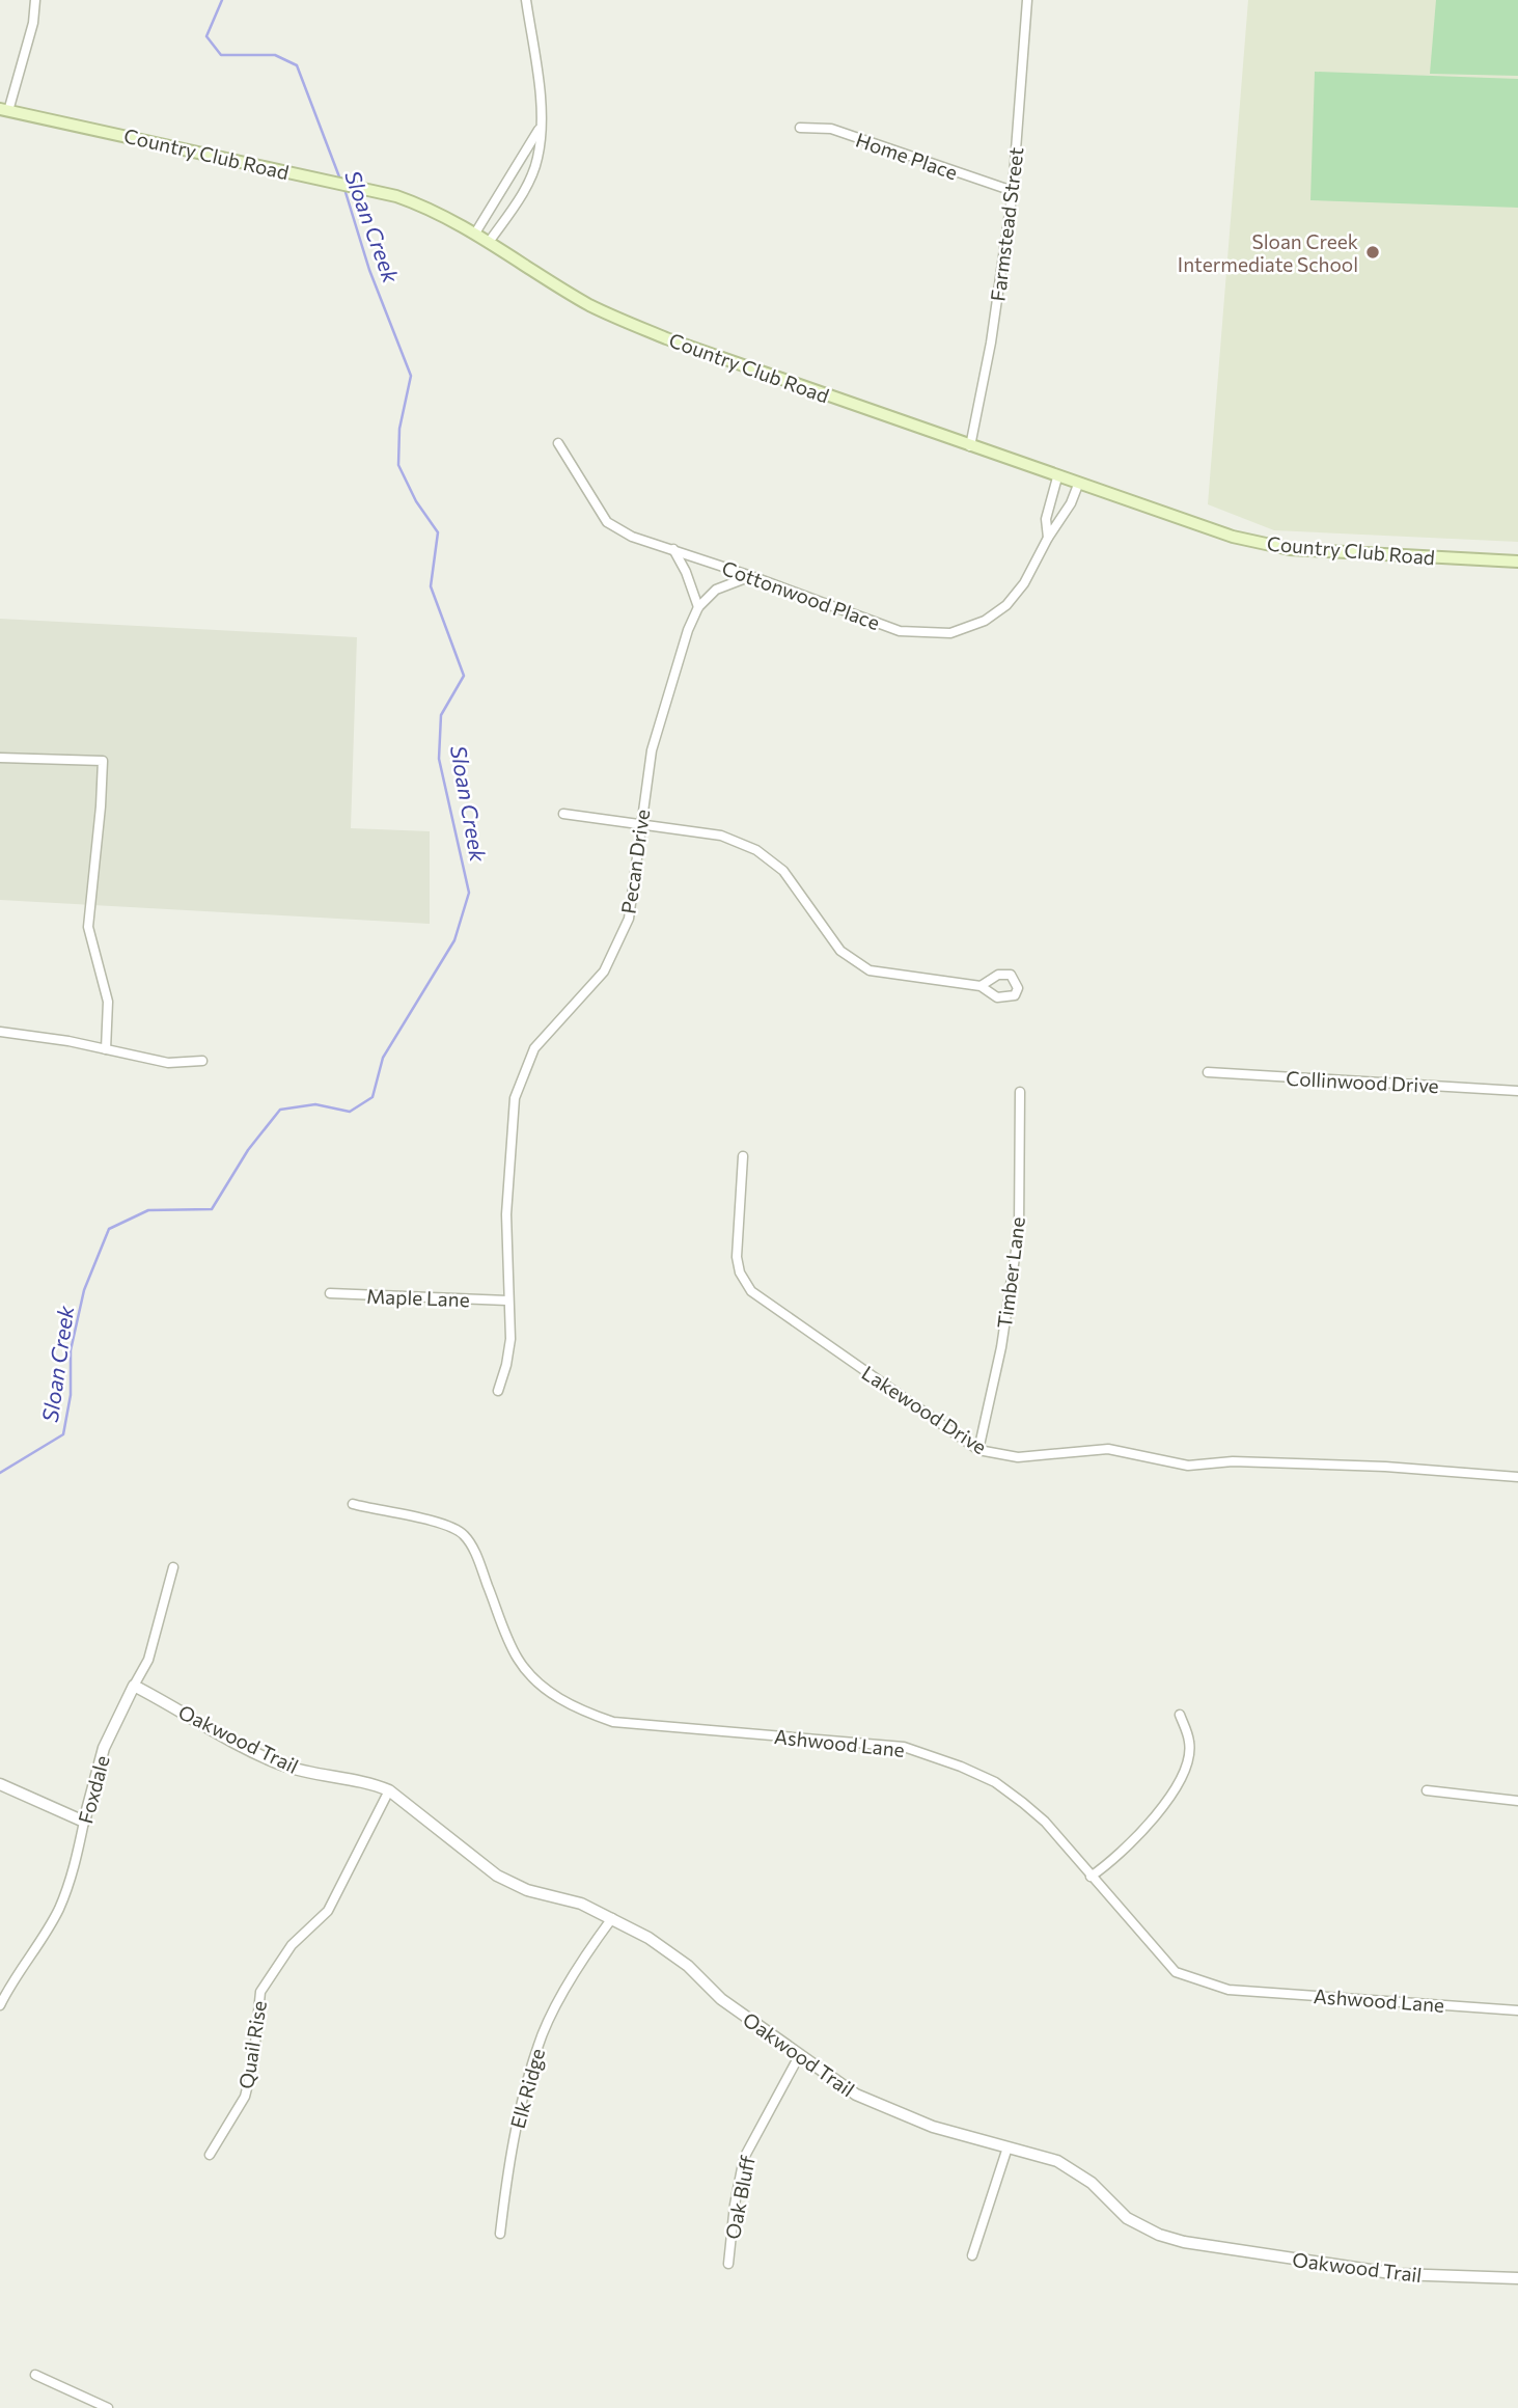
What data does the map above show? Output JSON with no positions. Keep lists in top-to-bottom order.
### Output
{
  "streets": {
    "main road": ["Country Club Road"],
    "street": [
      "Home Place",
      "Farmstead Street",
      "Cottonwood Place",
      "Pecan Drive",
      "Collinwood Drive",
      "Timber Lane",
      "Maple Lane",
      "Lakewood Drive",
      "Oakwood Trail",
      "Ashwood Lane",
      "Foxdale",
      "Quail Rise",
      "Elk Ridge",
      "Oak Bluff"
    ]
  },
  "crossings": [
    ["Country Club Road", "Farmstead Street"],
    ["Country Club Road", "Cottonwood Place"],
    ["Home Place", "Farmstead Street"],
    ["Pecan Drive", "Maple Lane"],
    ["Timber Lane", "Lakewood Drive"],
    ["Oakwood Trail", "Foxdale"],
    ["Oakwood Trail", "Quail Rise"],
    ["Oakwood Trail", "Elk Ridge"],
    ["Oakwood Trail", "Oak Bluff"]
  ],
  "water": ["Sloan Creek"],
  "places": ["Sloan Creek Intermediate School"]
}
